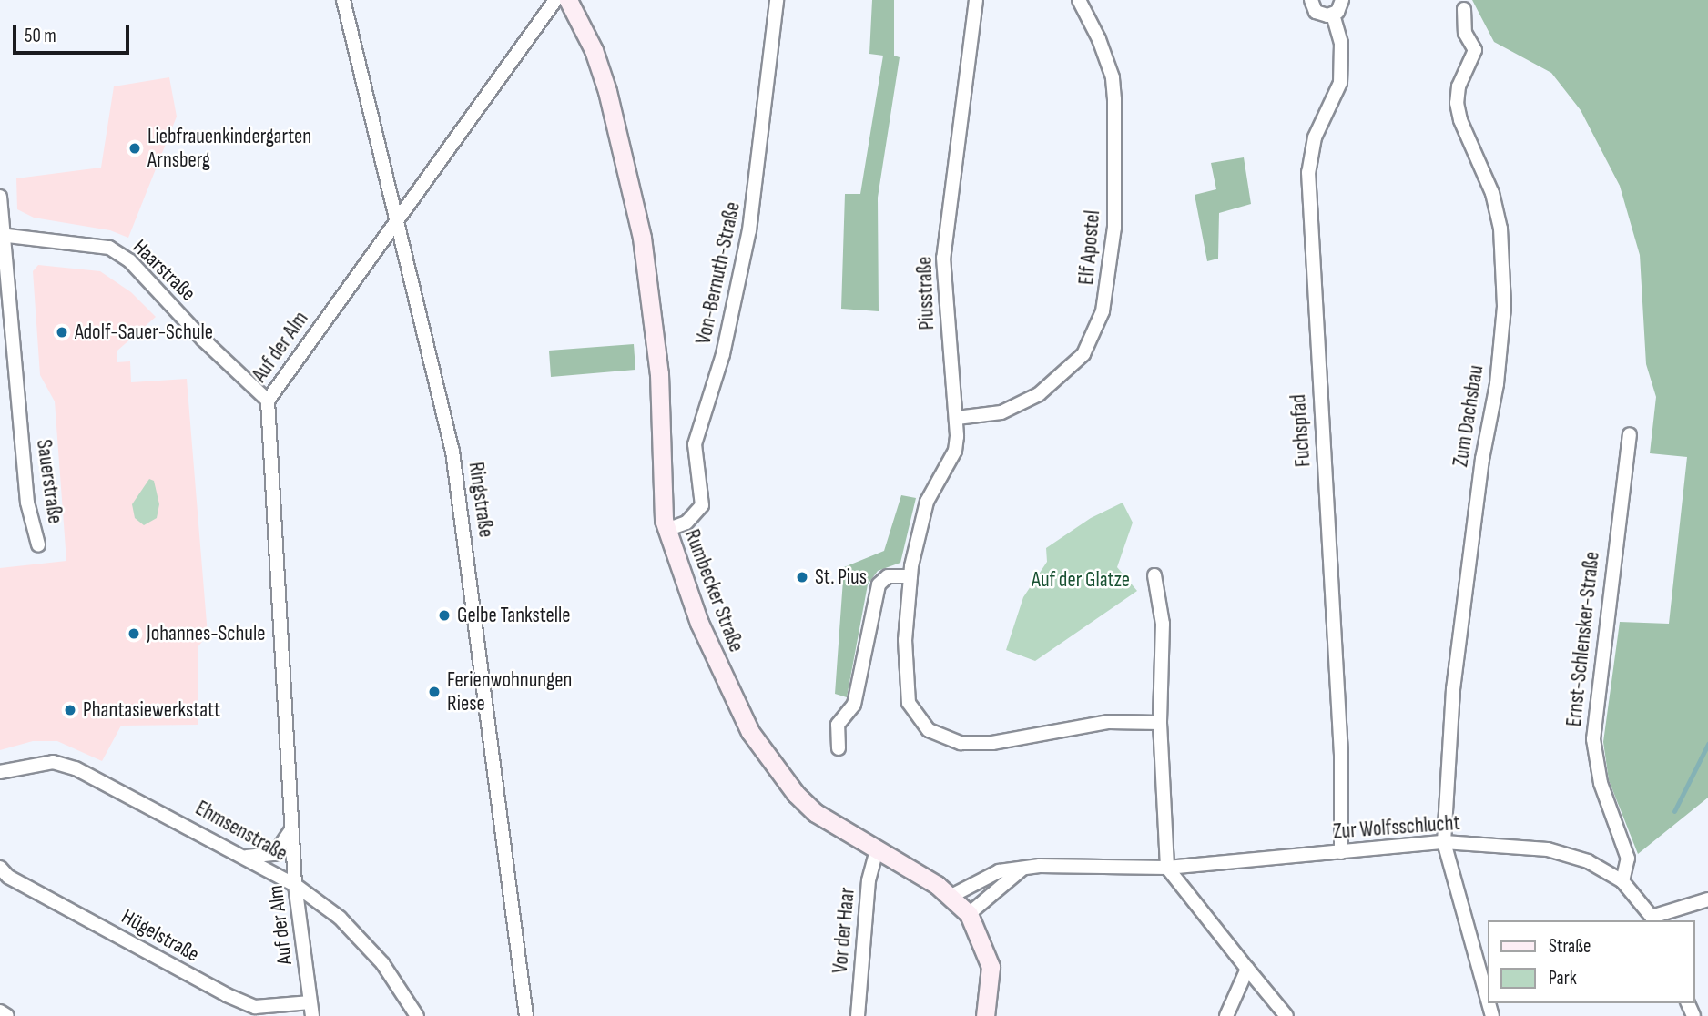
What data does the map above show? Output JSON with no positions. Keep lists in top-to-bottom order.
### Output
{
  "streets": {
    "street": [
      "Elf Apostel",
      "Haarstraße",
      "Von-Bernuth-Straße",
      "Piusstraße",
      "Auf der Alm",
      "Zum Dachsbau",
      "Fuchspfad",
      "Sauerstraße",
      "Ringstraße",
      "Rumbecker Straße",
      "Ernst-Schlensker-Straße",
      "Zur Wolfsschlucht",
      "Ehmsenstraße",
      "Vor der Haar",
      "Hügelstraße"
    ]
  },
  "crossings": [
    ["Elf Apostel", "Piusstraße"],
    ["Haarstraße", "Auf der Alm"],
    ["Haarstraße", "Sauerstraße"],
    ["Von-Bernuth-Straße", "Rumbecker Straße"],
    ["Auf der Alm", "Ringstraße"],
    ["Auf der Alm", "Ehmsenstraße"],
    ["Auf der Alm", "Hügelstraße"],
    ["Zum Dachsbau", "Zur Wolfsschlucht"],
    ["Fuchspfad", "Zur Wolfsschlucht"],
    ["Rumbecker Straße", "Zur Wolfsschlucht"],
    ["Rumbecker Straße", "Vor der Haar"],
    ["Ernst-Schlensker-Straße", "Zur Wolfsschlucht"]
  ],
  "parks": ["Auf der Glatze"],
  "places": [
    "Liebfrauenkindergarten Arnsberg",
    "Adolf-Sauer-Schule",
    "St. Pius",
    "Gelbe Tankstelle",
    "Johannes-Schule",
    "Ferienwohnungen Riese",
    "Phantasiewerkstatt"
  ],
  "legend": ["Straße", "Park"],
  "scale_bar": "50 m"
}
